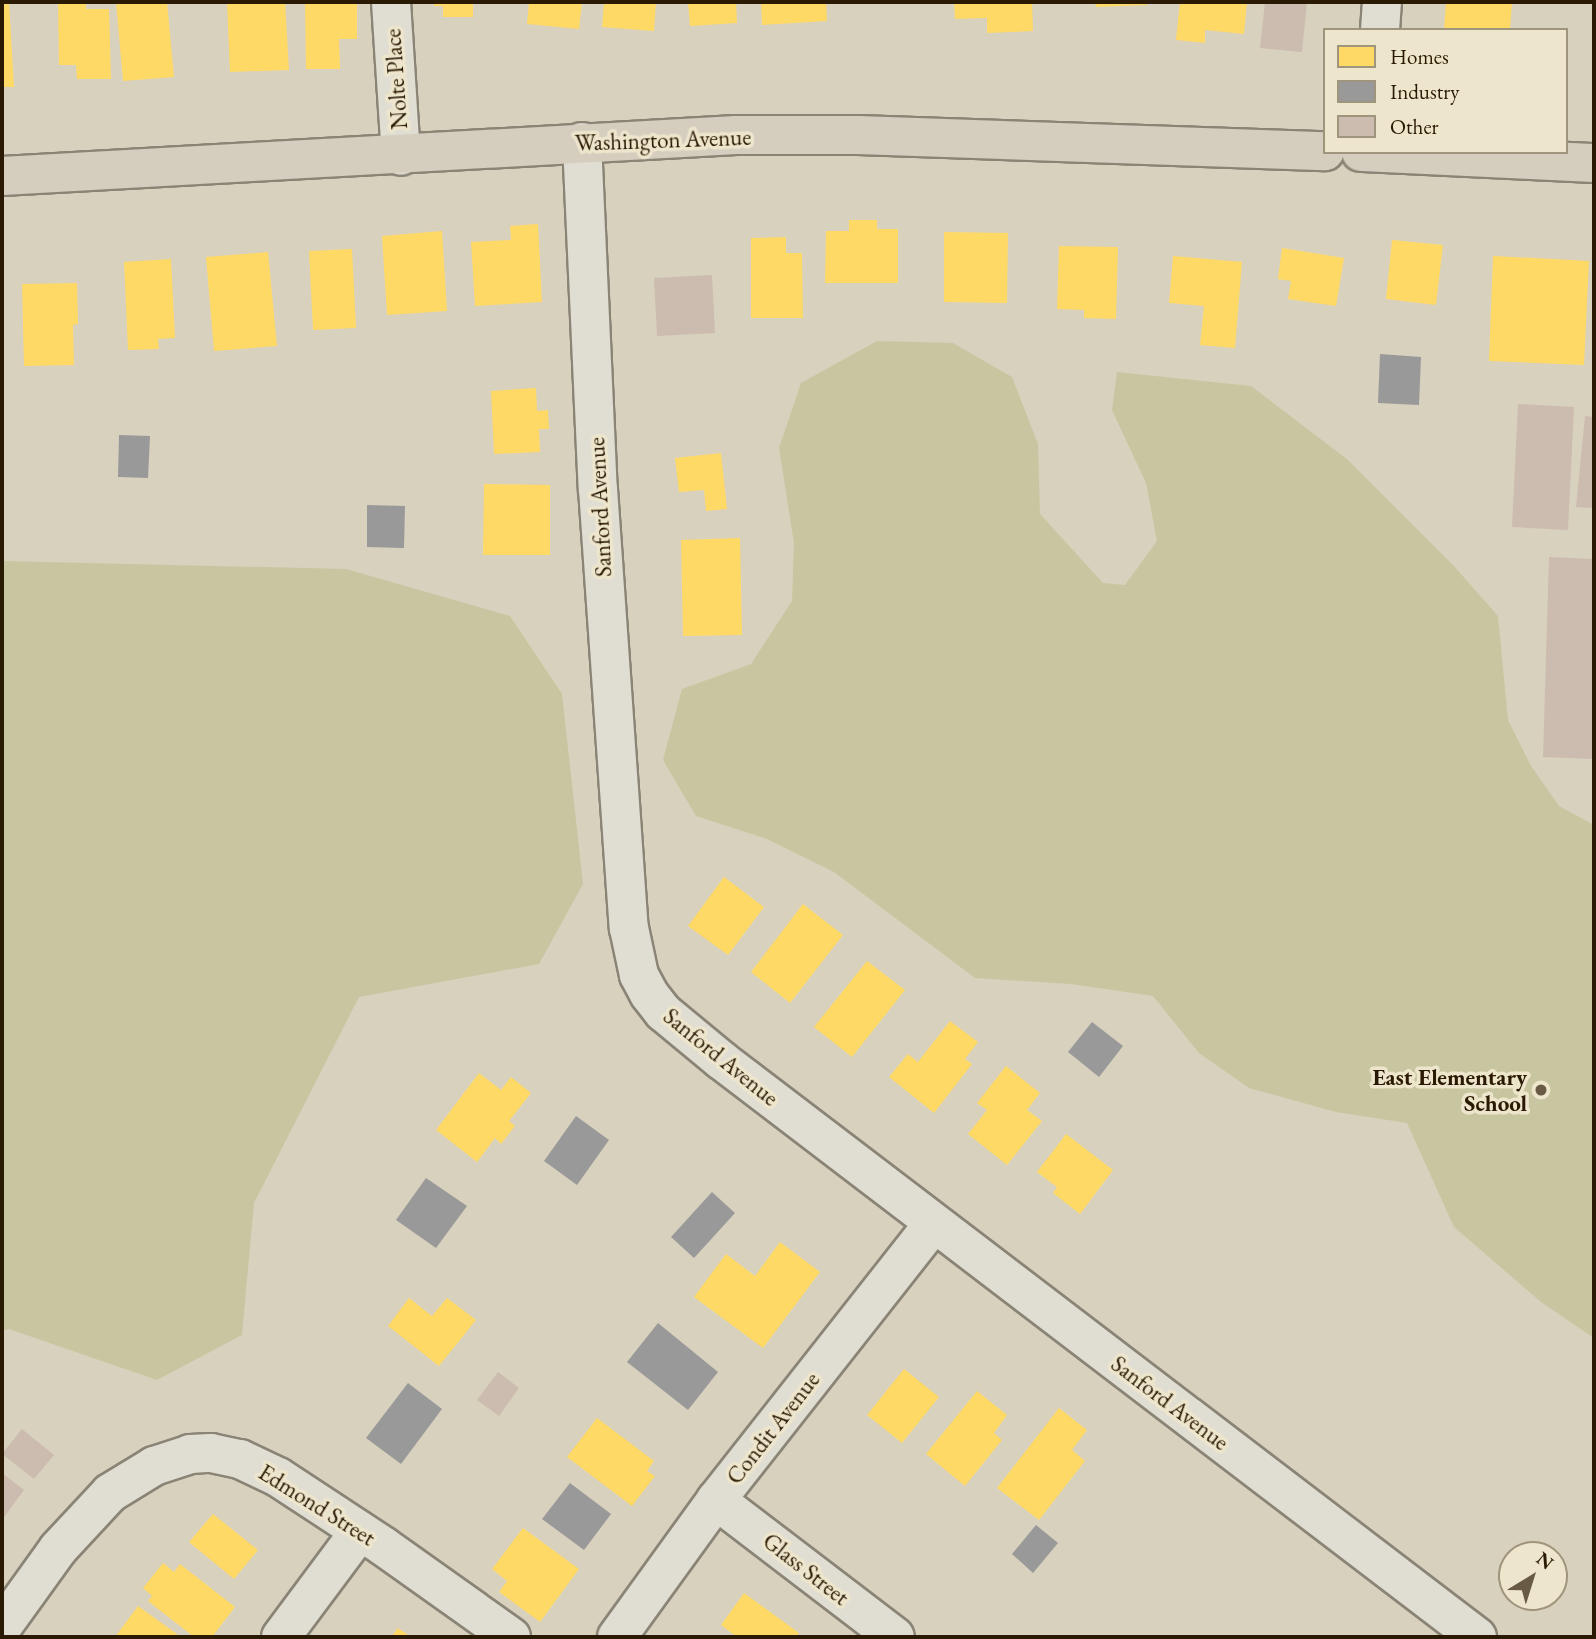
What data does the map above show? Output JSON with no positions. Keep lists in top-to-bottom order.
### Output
{
  "streets": {
    "main road": ["Washington Avenue"],
    "street": [
      "Nolte Place",
      "Sanford Avenue",
      "Condit Avenue",
      "Edmond Street",
      "Glass Street"
    ]
  },
  "crossings": [
    ["Nolte Place", "Washington Avenue"],
    ["Washington Avenue", "Sanford Avenue"],
    ["Sanford Avenue", "Condit Avenue"],
    ["Condit Avenue", "Glass Street"]
  ],
  "places": ["East Elementary School"],
  "legend": ["Homes", "Industry", "Other"],
  "north": "top right"
}
